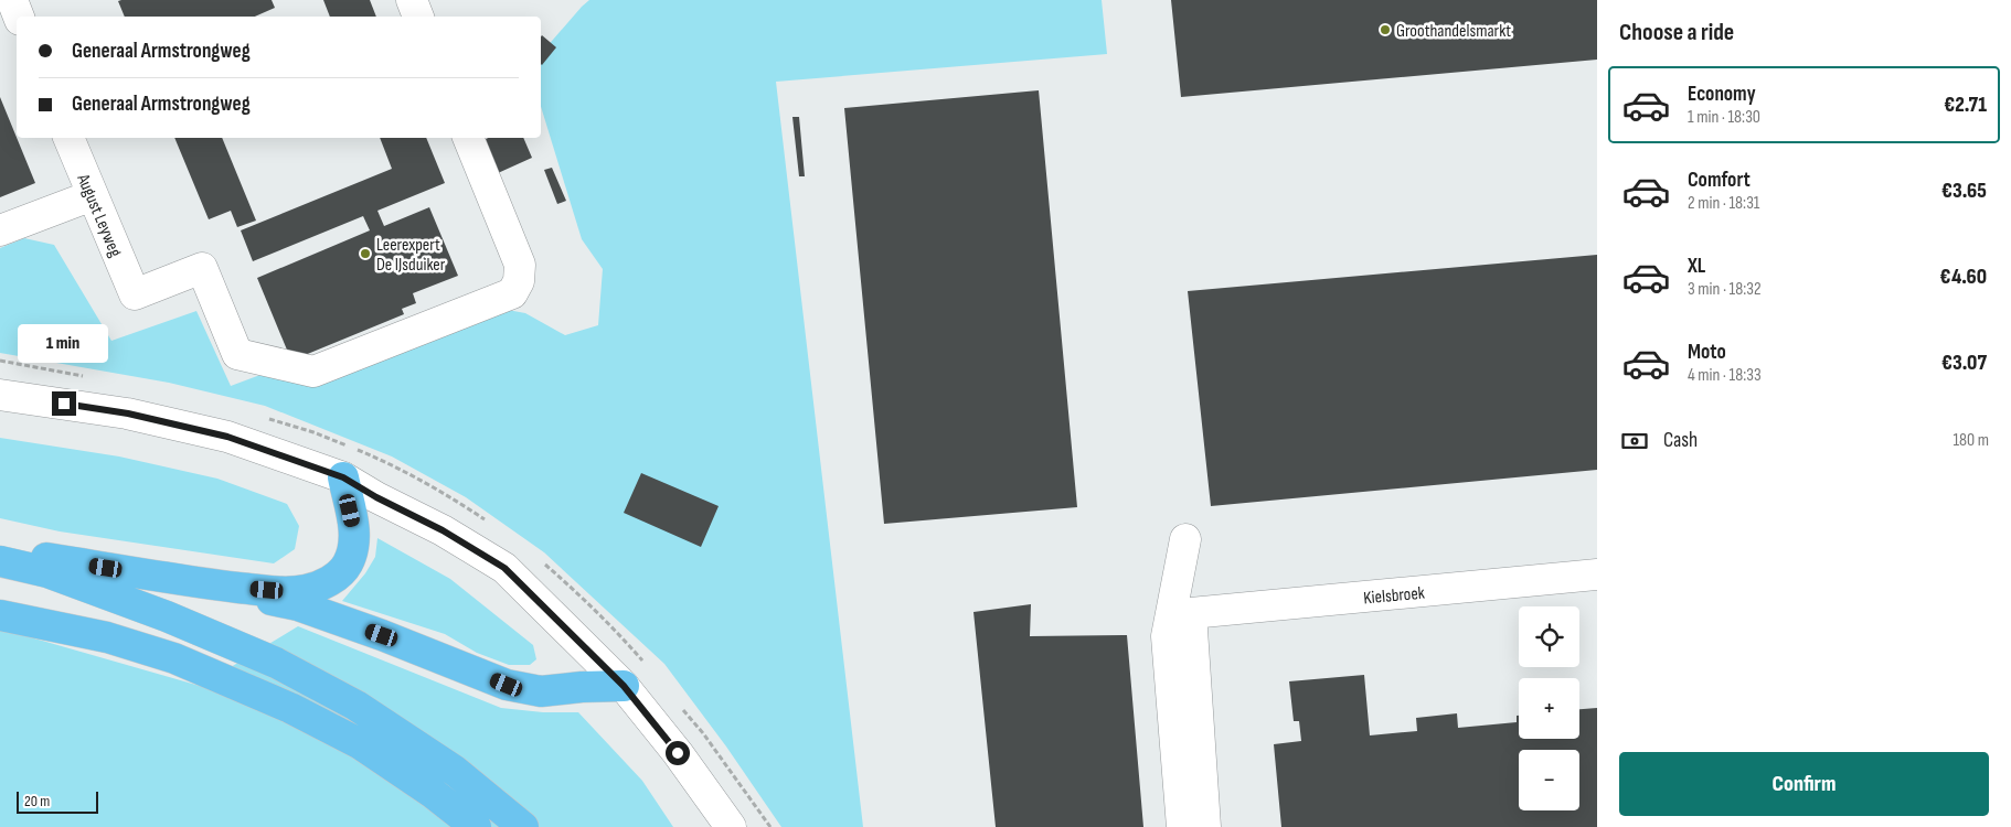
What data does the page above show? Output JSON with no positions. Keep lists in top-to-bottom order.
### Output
{
  "streets": {
    "street": ["August Leyweg", "Kielsbroek"]
  },
  "places": ["Groothandelsmarkt", "Leerexpert De IJsduiker"],
  "scale_bar": "20 m",
  "page": {
    "heading": "Choose a ride",
    "banner": ["Generaal Armstrongweg", "Generaal Armstrongweg"],
    "list": [
      {
        "name": "Economy",
        "note": "1 min · 18:30",
        "value": "€2.71"
      },
      {
        "name": "Comfort",
        "note": "2 min · 18:31",
        "value": "€3.65"
      },
      {
        "name": "XL",
        "note": "3 min · 18:32",
        "value": "€4.60"
      },
      {
        "name": "Moto",
        "note": "4 min · 18:33",
        "value": "€3.07"
      }
    ],
    "bubble": "1 min",
    "pay": ["Cash", "180 m"],
    "map_buttons": ["+", "−"],
    "buttons": "Confirm",
    "scale": "20 m"
  }
}
